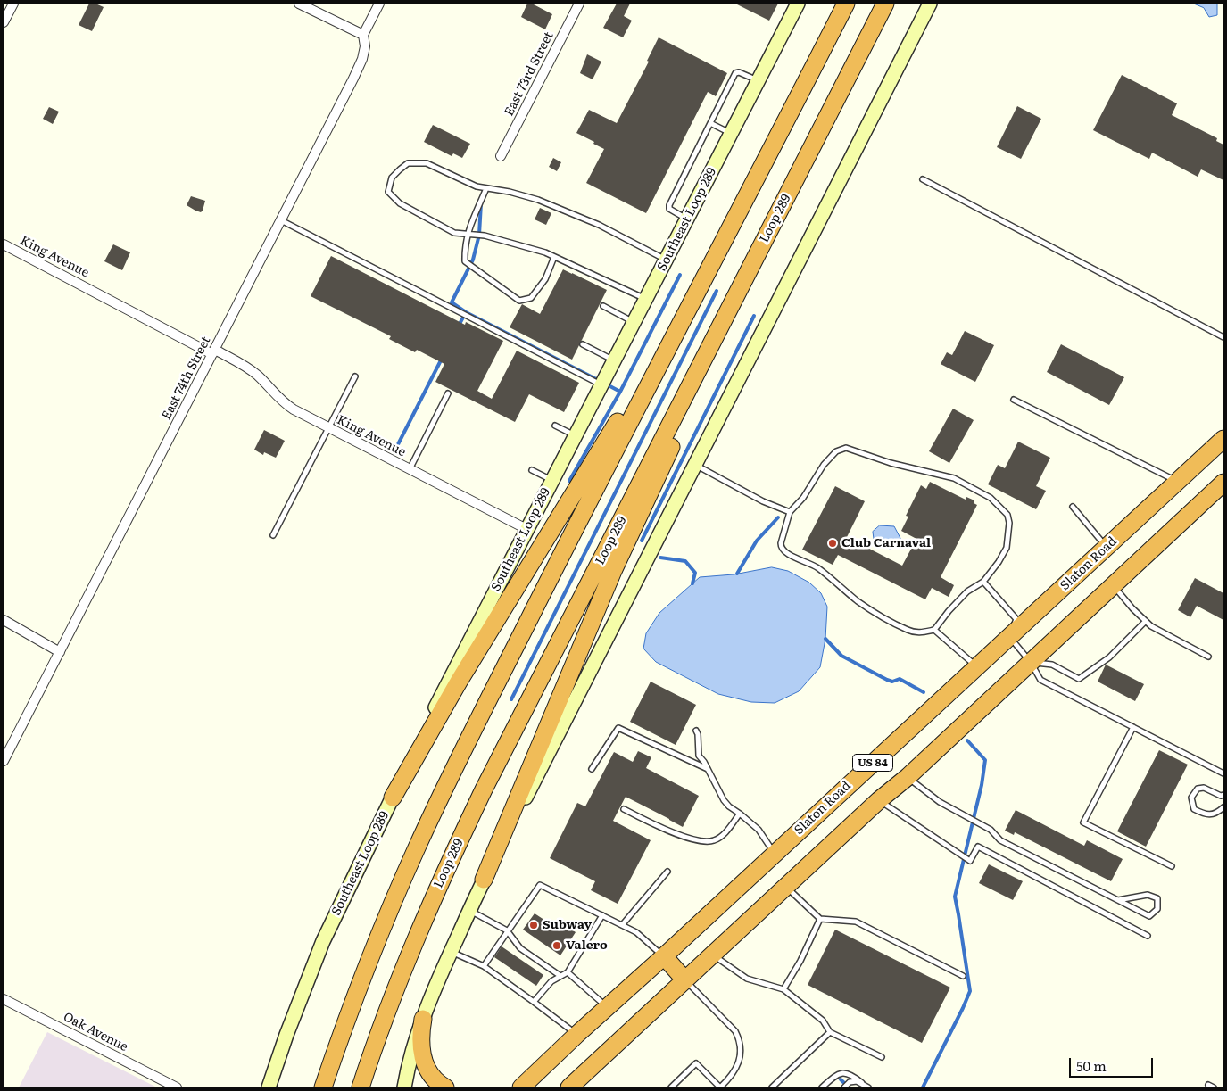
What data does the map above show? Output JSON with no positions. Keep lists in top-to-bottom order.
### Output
{
  "streets": {
    "highway": ["Loop 289", "Slaton Road", "US 84"],
    "main road": ["Southeast Loop 289"],
    "street": [
      "East 73rd Street",
      "King Avenue",
      "East 74th Street",
      "Oak Avenue"
    ]
  },
  "crossings": [
    ["Southeast Loop 289", "King Avenue"],
    ["King Avenue", "East 74th Street"]
  ],
  "places": ["Club Carnaval", "Subway", "Valero"],
  "scale_bar": "50 m"
}
